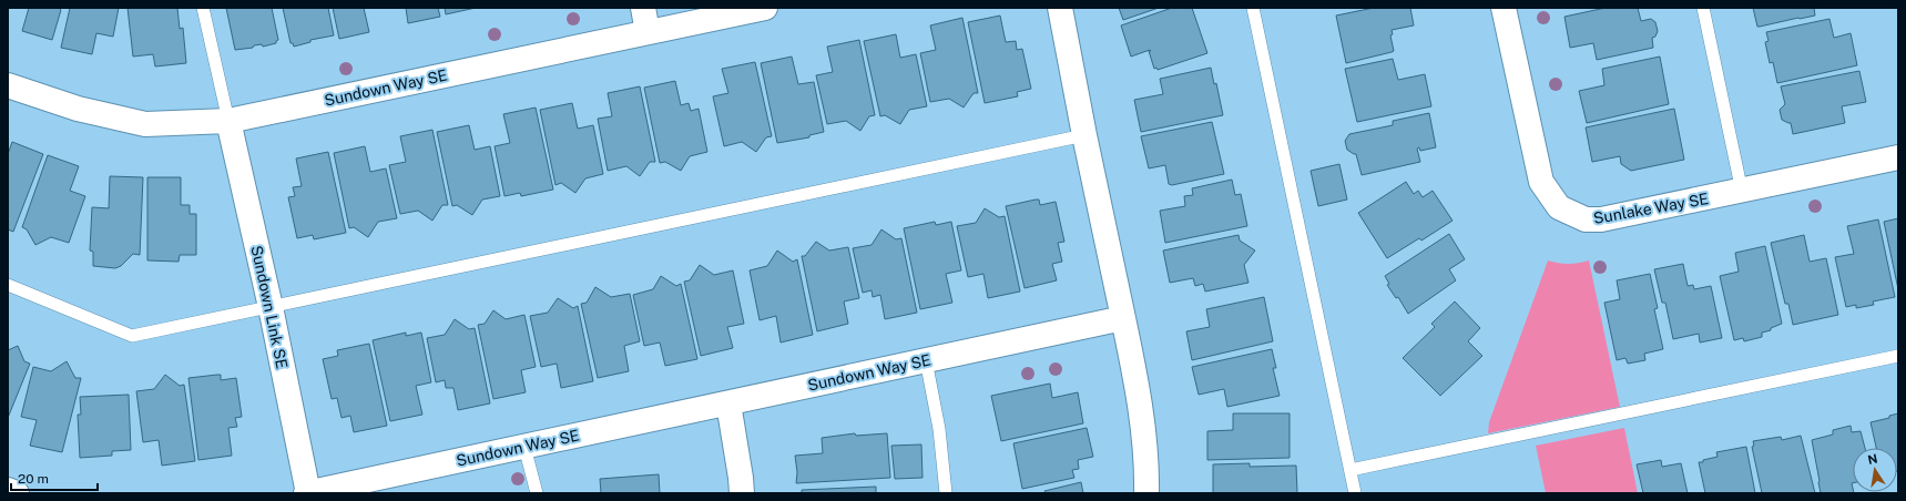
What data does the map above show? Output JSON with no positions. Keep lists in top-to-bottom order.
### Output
{
  "streets": {
    "street": ["Sundown Way SE", "Sunlake Way SE", "Sundown Link SE"]
  },
  "crossings": [
    ["Sundown Way SE", "Sundown Link SE"]
  ],
  "scale_bar": "20 m",
  "north": "top"
}
